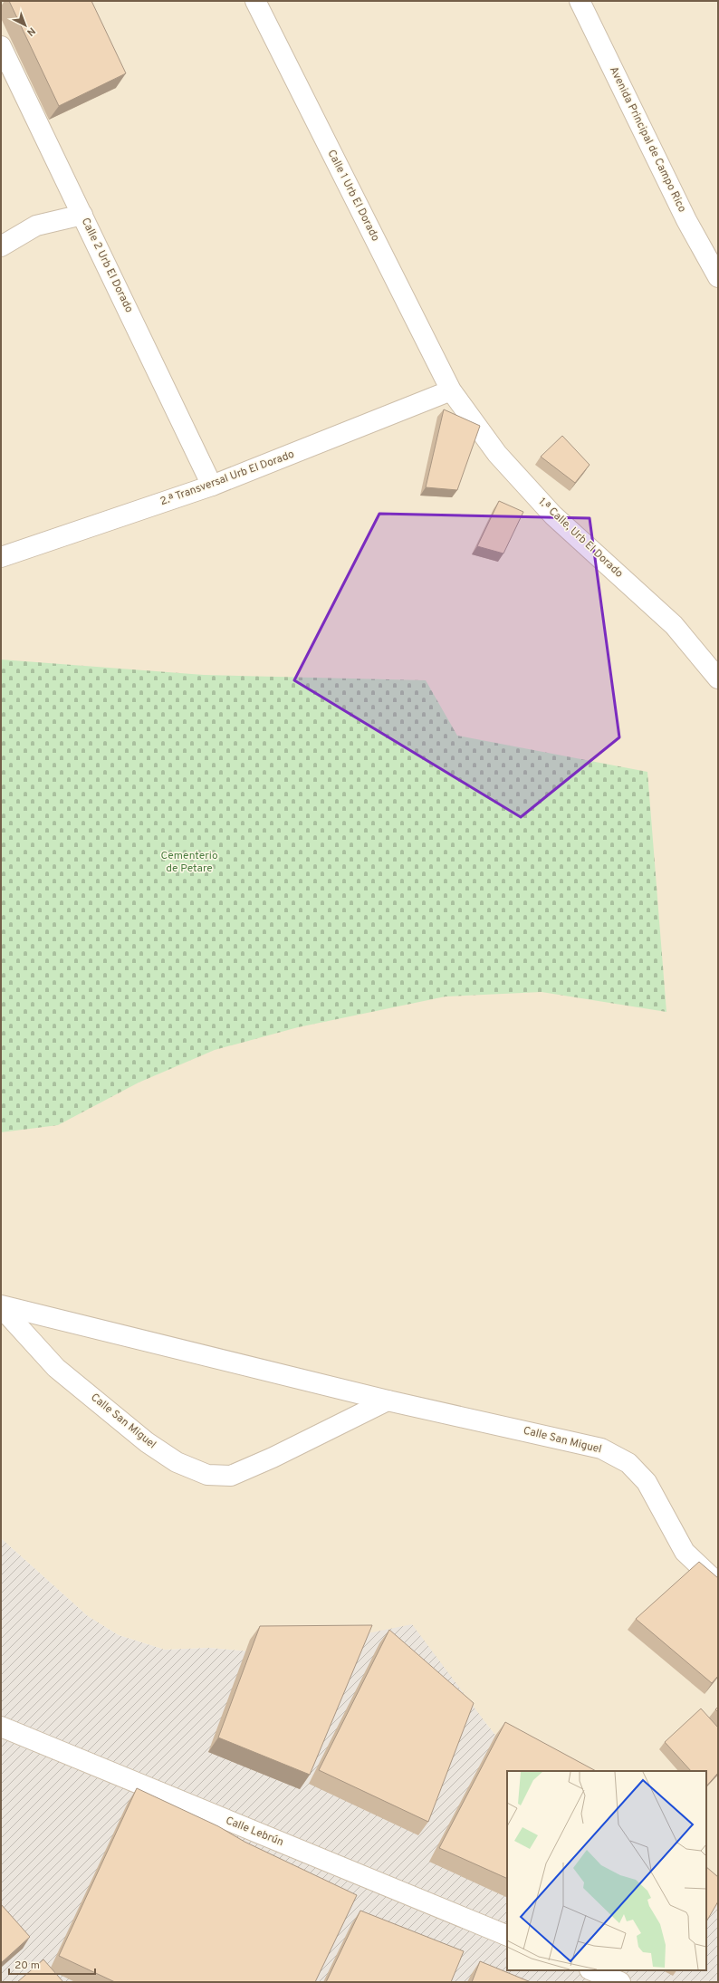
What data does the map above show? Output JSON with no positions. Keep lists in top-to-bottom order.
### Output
{
  "streets": {
    "street": [
      "Avenida Principal de Campo Rico",
      "Calle 1 Urb El Dorado",
      "Calle 2 Urb El Dorado",
      "2.ª Transversal Urb El Dorado",
      "1.ª Calle, Urb El Dorado",
      "Calle San Miguel",
      "Calle Lebrún"
    ]
  },
  "crossings": [
    ["Calle 1 Urb El Dorado", "2.ª Transversal Urb El Dorado"],
    ["Calle 1 Urb El Dorado", "1.ª Calle, Urb El Dorado"],
    ["Calle 2 Urb El Dorado", "2.ª Transversal Urb El Dorado"],
    ["2.ª Transversal Urb El Dorado", "1.ª Calle, Urb El Dorado"]
  ],
  "parks": ["Cementerio de Petare"],
  "scale_bar": "20 m",
  "north": "bottom right"
}
